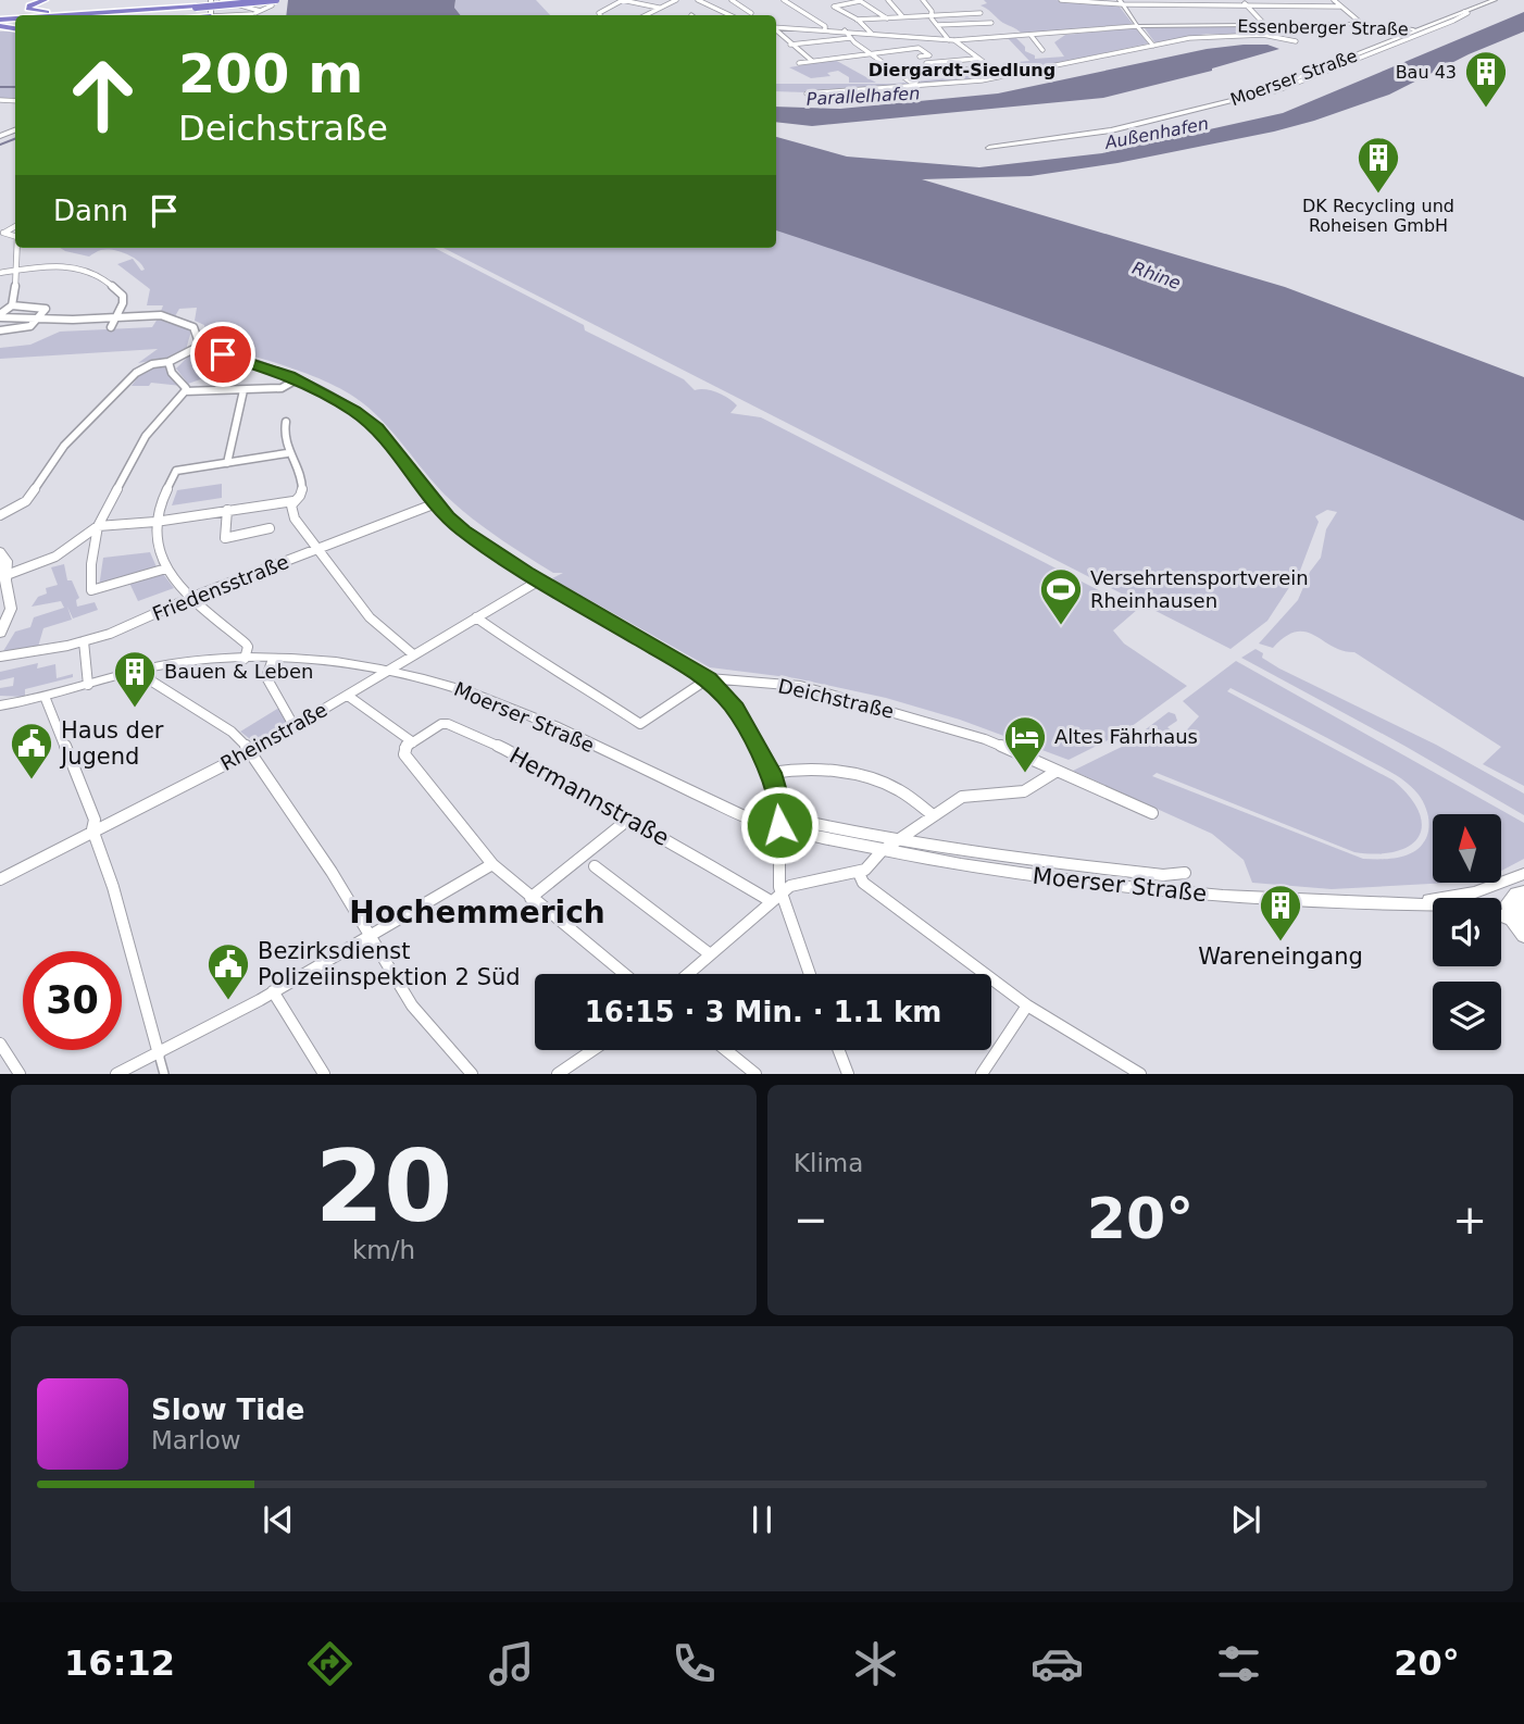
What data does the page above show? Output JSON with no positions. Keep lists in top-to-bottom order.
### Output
{
  "streets": {
    "main road": ["Moerser Straße"],
    "street": [
      "Essenberger Straße",
      "Friedensstraße",
      "Deichstraße",
      "Rheinstraße",
      "Hermannstraße"
    ]
  },
  "crossings": [
    ["Essenberger Straße", "Moerser Straße"],
    ["Moerser Straße", "Rheinstraße"],
    ["Friedensstraße", "Deichstraße"],
    ["Deichstraße", "Rheinstraße"]
  ],
  "districts": ["Diergardt-Siedlung", "Hochemmerich"],
  "water": ["Parallelhafen", "Außenhafen", "Rhine"],
  "places": {
    "building": [
      "Bau 43",
      "DK Recycling und Roheisen GmbH",
      "Bauen & Leben",
      "Wareneingang"
    ],
    "sports": ["Versehrtensportverein Rheinhausen"],
    "hotel": ["Altes Fährhaus"],
    "public building": ["Haus der Jugend", "Bezirksdienst Polizeiinspektion 2 Süd"]
  },
  "north": "top",
  "page": {
    "turn": ["200 m", "Deichstraße"],
    "then": "Dann",
    "limit": "30",
    "trip": "16:15 · 3 Min. · 1.1 km",
    "tile": [
      ["20", "km/h"],
      "Klima"
    ],
    "heat": ["−", "20°", "+"],
    "song": ["Slow Tide", "Marlow"],
    "tabs": ["16:12", "20°"]
  }
}
